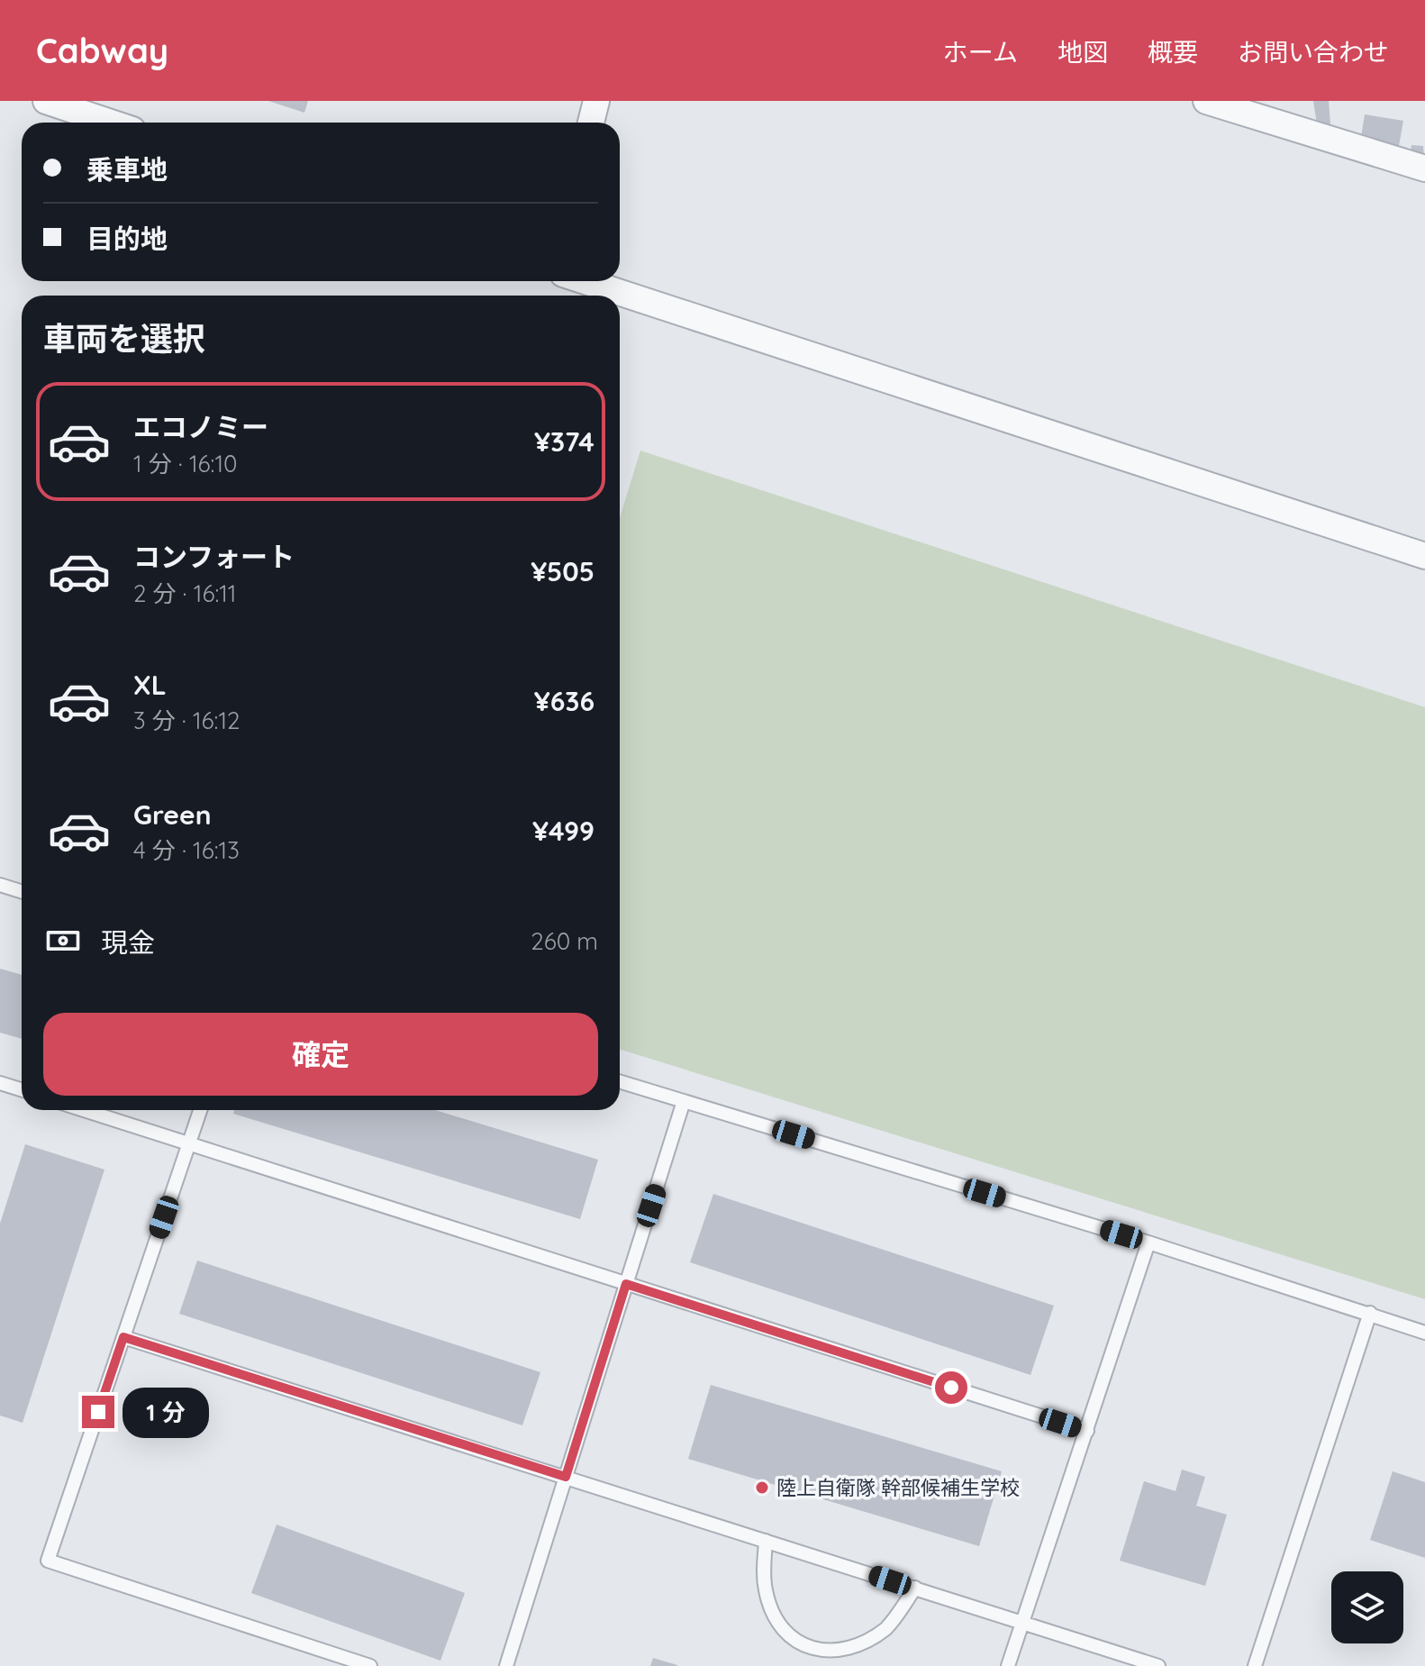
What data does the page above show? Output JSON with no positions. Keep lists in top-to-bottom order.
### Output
{
  "places": ["陸上自衛隊 幹部候補生学校"],
  "page": {
    "header": "Cabway",
    "nav": [
      "ホーム",
      "地図",
      "概要",
      "お問い合わせ"
    ],
    "banner": ["乗車地", "目的地"],
    "heading": "車両を選択",
    "list": [
      {
        "name": "エコノミー",
        "note": "1 分 · 16:10",
        "value": "¥374"
      },
      {
        "name": "コンフォート",
        "note": "2 分 · 16:11",
        "value": "¥505"
      },
      {
        "name": "XL",
        "note": "3 分 · 16:12",
        "value": "¥636"
      },
      {
        "name": "Green",
        "note": "4 分 · 16:13",
        "value": "¥499"
      }
    ],
    "pay": ["現金", "260 m"],
    "buttons": "確定",
    "bubble": "1 分"
  }
}
